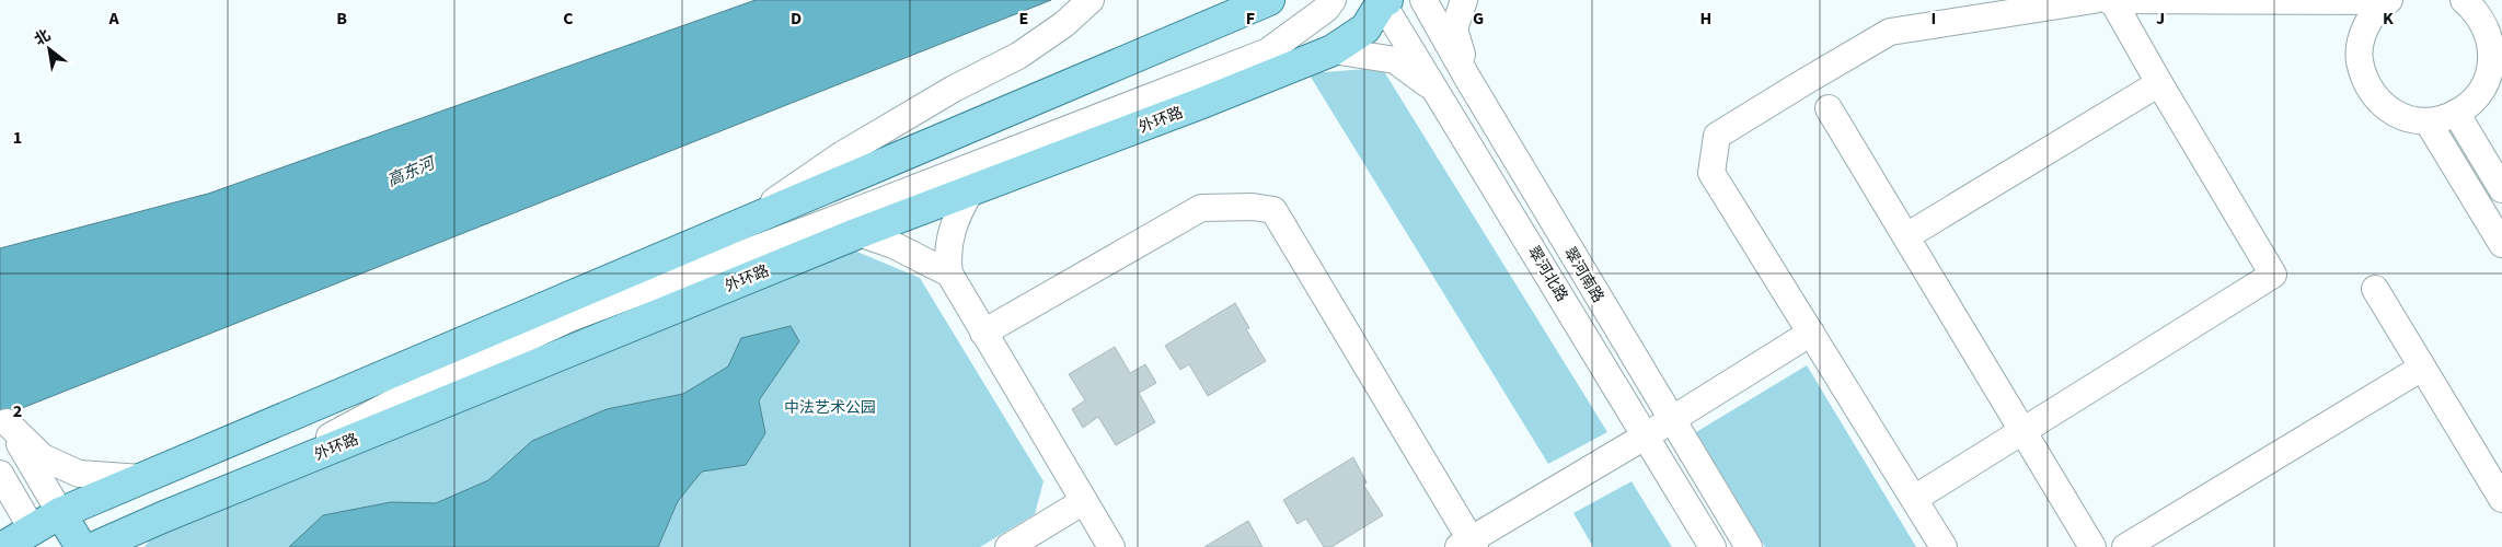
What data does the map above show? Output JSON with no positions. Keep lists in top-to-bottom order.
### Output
{
  "streets": {
    "main road": ["外环路"],
    "street": ["翠河北路", "翠河南路"]
  },
  "crossings": [
    ["外环路", "翠河北路"]
  ],
  "water": ["高东河"],
  "parks": ["中法艺术公园"],
  "north": "top left",
  "grid": {
    "columns": [
      "A",
      "B",
      "C",
      "D",
      "E",
      "F",
      "G",
      "H",
      "I",
      "J",
      "K"
    ],
    "rows": ["1", "2"]
  }
}
